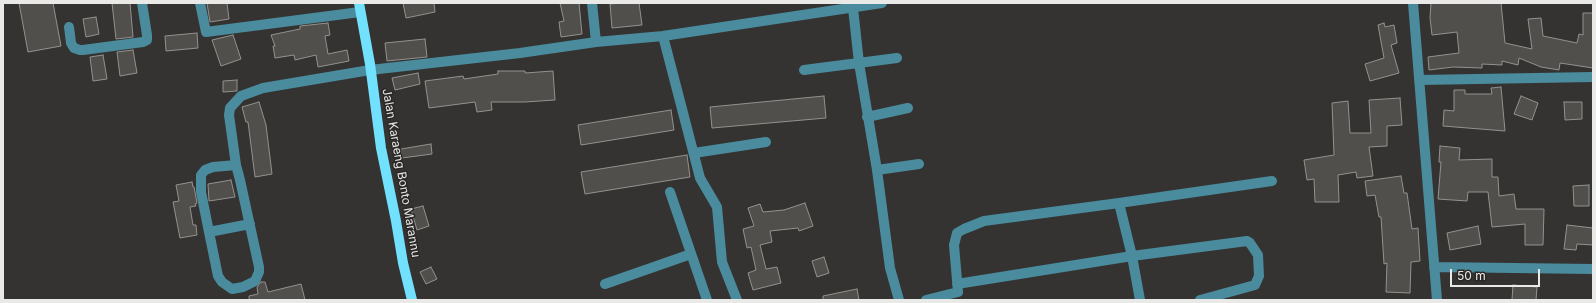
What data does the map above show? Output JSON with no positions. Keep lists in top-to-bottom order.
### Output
{
  "streets": {
    "main road": ["Jalan Karaeng Bonto Marannu"]
  },
  "scale_bar": "50 m"
}
